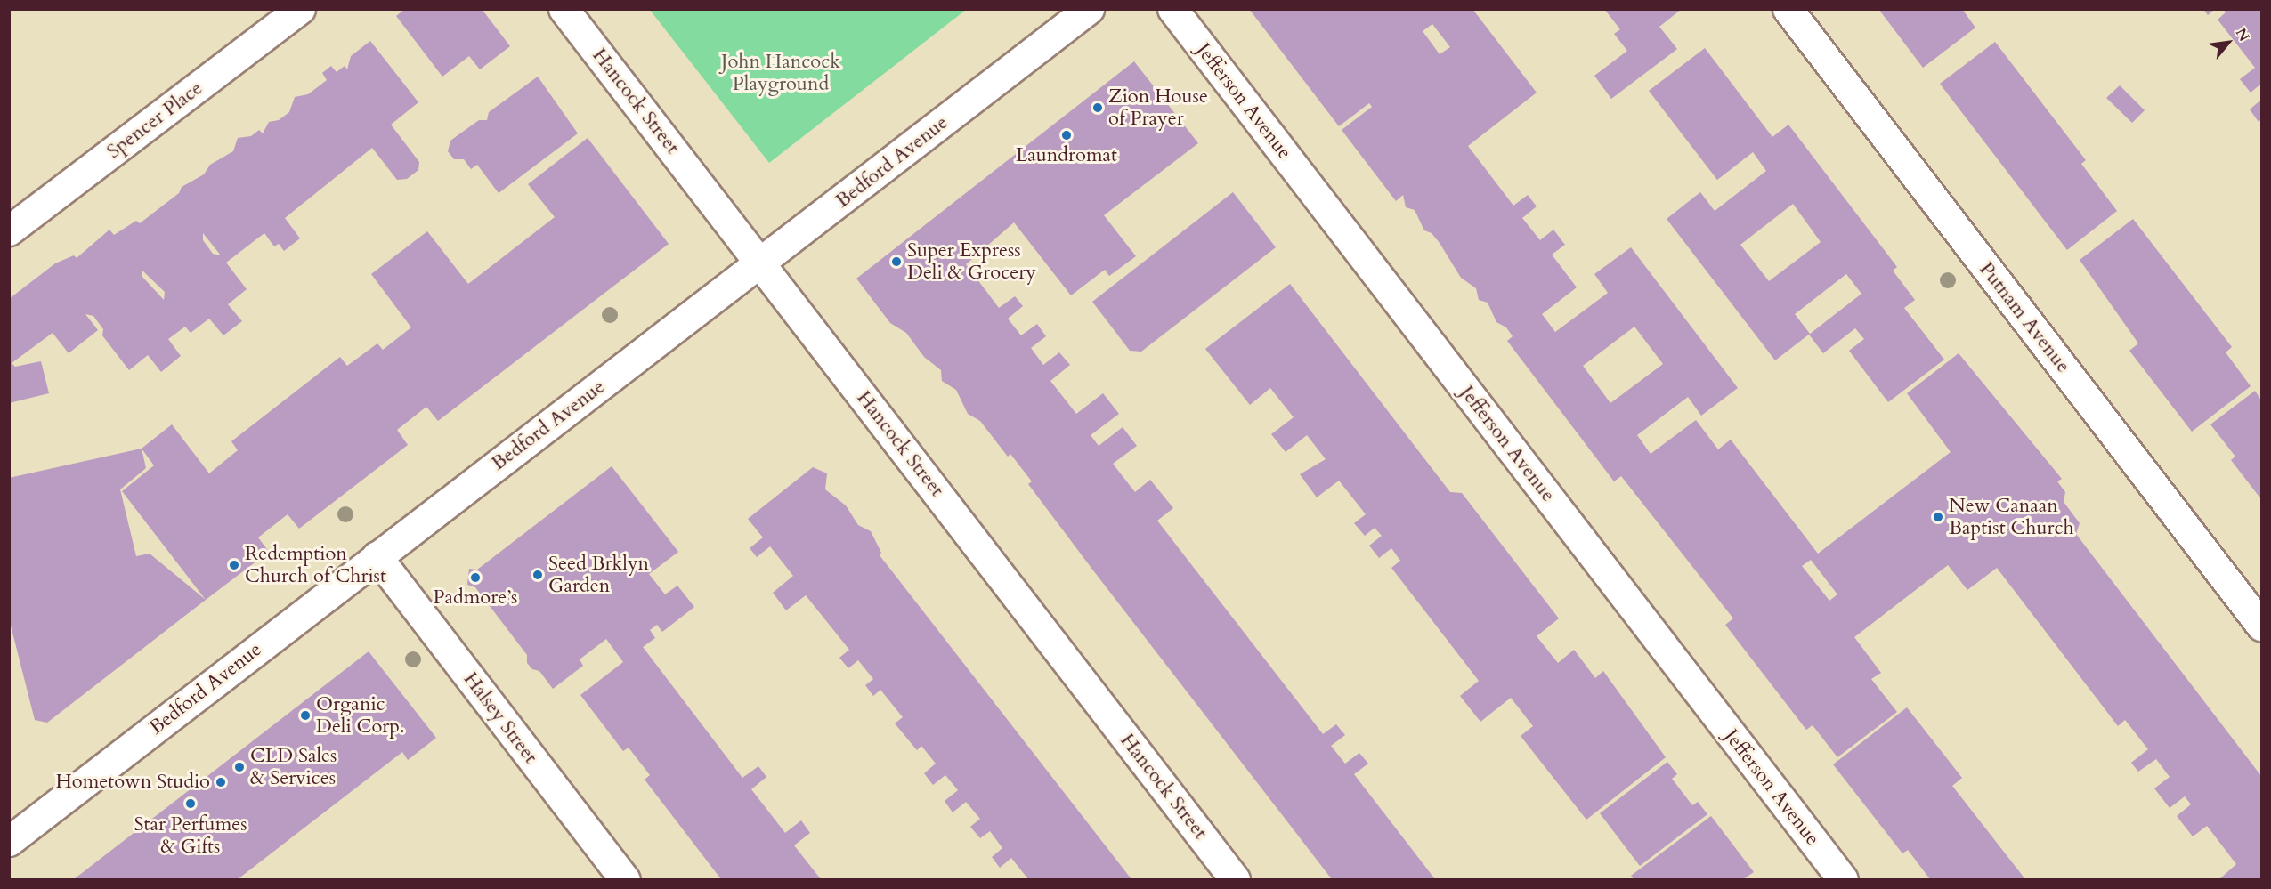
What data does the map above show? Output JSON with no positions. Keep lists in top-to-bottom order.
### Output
{
  "streets": {
    "street": [
      "Hancock Street",
      "Jefferson Avenue",
      "Spencer Place",
      "Bedford Avenue",
      "Putnam Avenue",
      "Halsey Street"
    ]
  },
  "crossings": [
    ["Hancock Street", "Bedford Avenue"],
    ["Bedford Avenue", "Halsey Street"]
  ],
  "parks": ["John Hancock Playground"],
  "places": [
    "Zion House of Prayer",
    "Laundromat",
    "Super Express Deli & Grocery",
    "New Canaan Baptist Church",
    "Redemption Church of Christ",
    "Seed Brklyn Garden",
    "Padmore’s",
    "Organic Deli Corp.",
    "CLD Sales & Services",
    "Hometown Studio",
    "Star Perfumes & Gifts"
  ],
  "north": "top right"
}
